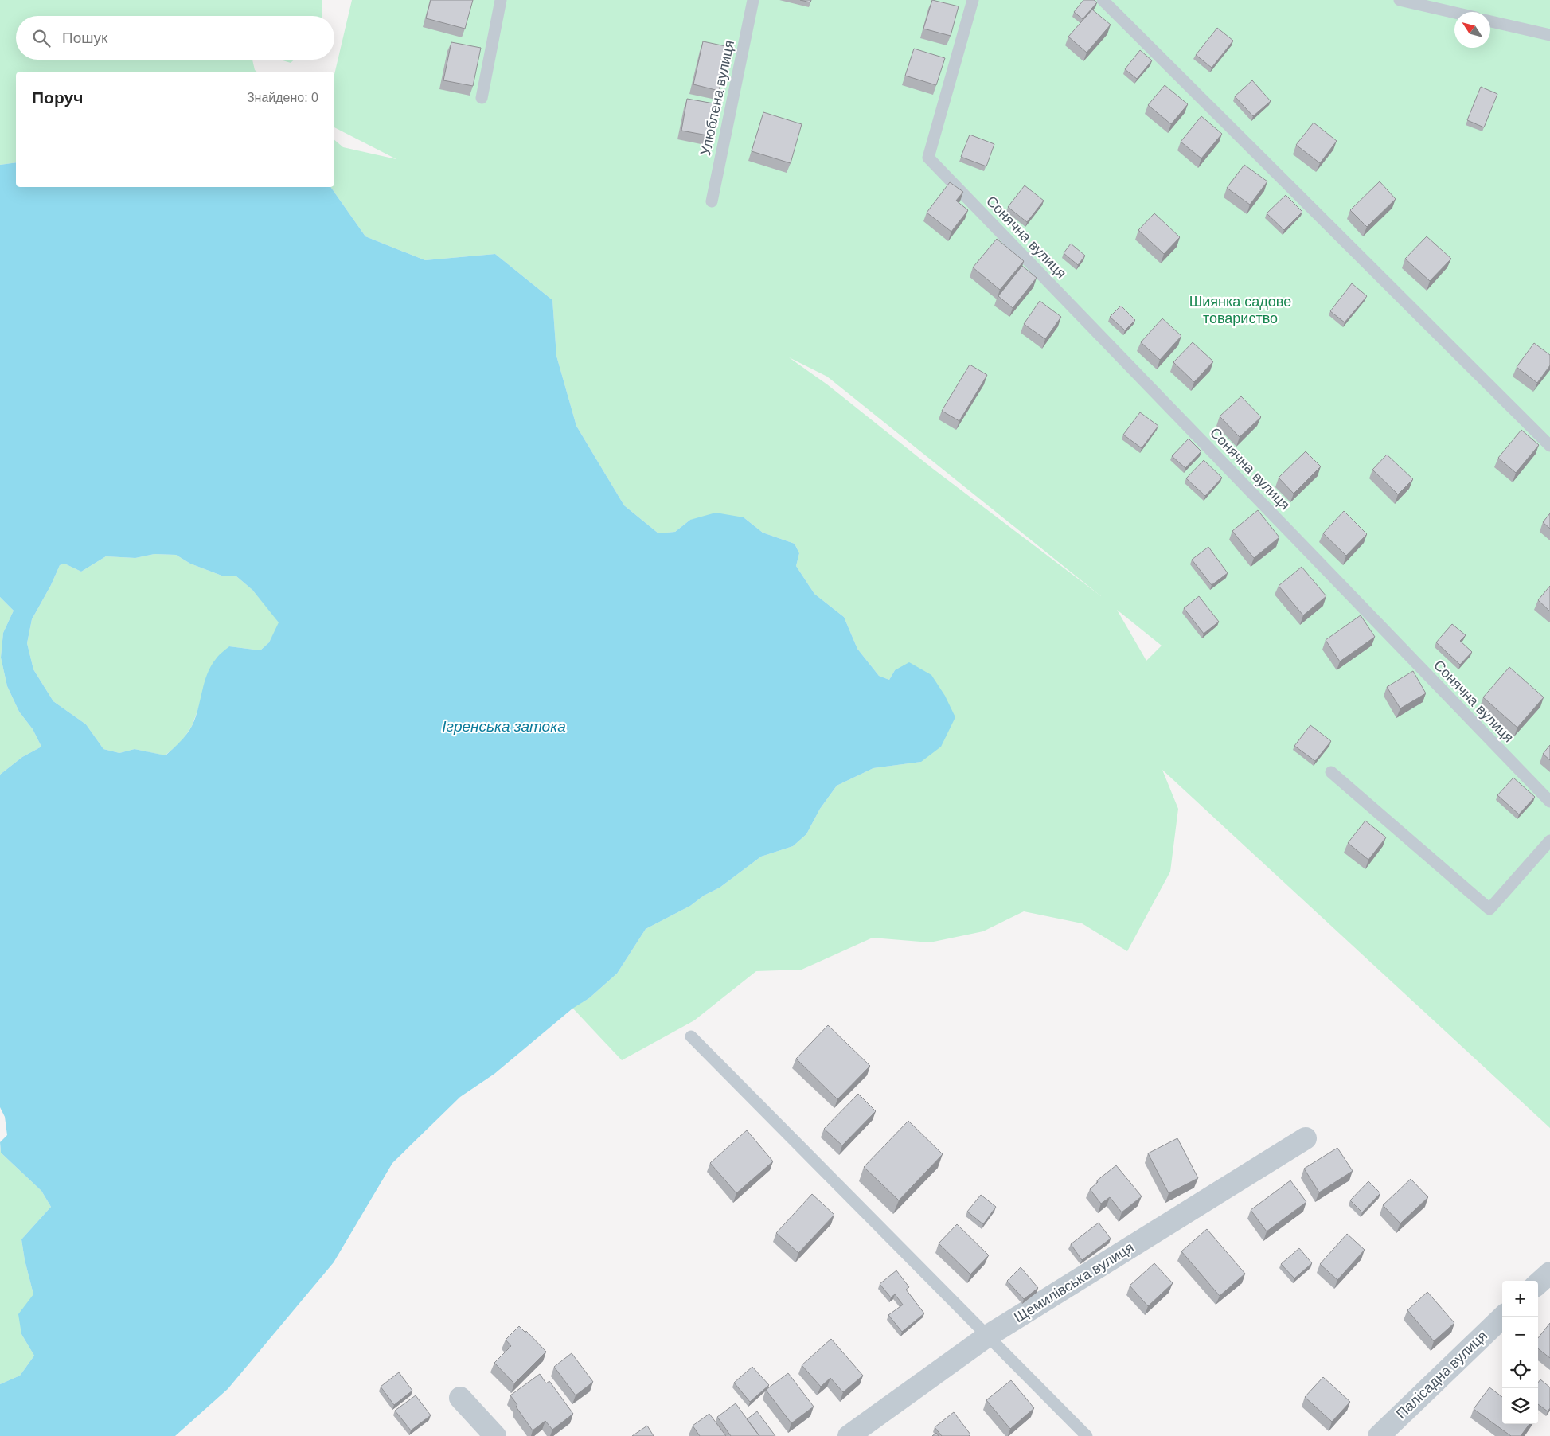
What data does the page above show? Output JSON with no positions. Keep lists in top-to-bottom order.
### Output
{
  "streets": {
    "street": ["Щемилівська вулиця", "Палісадна вулиця"],
    "lane": ["Улюблена вулиця", "Сонячна вулиця"]
  },
  "water": ["Ігренська затока"],
  "parks": ["Шиянка садове товариство"],
  "north": "top left",
  "page": {
    "search": "Пошук",
    "heading": ["Поруч", "Знайдено: 0"],
    "map_buttons": ["+", "−"]
  }
}
